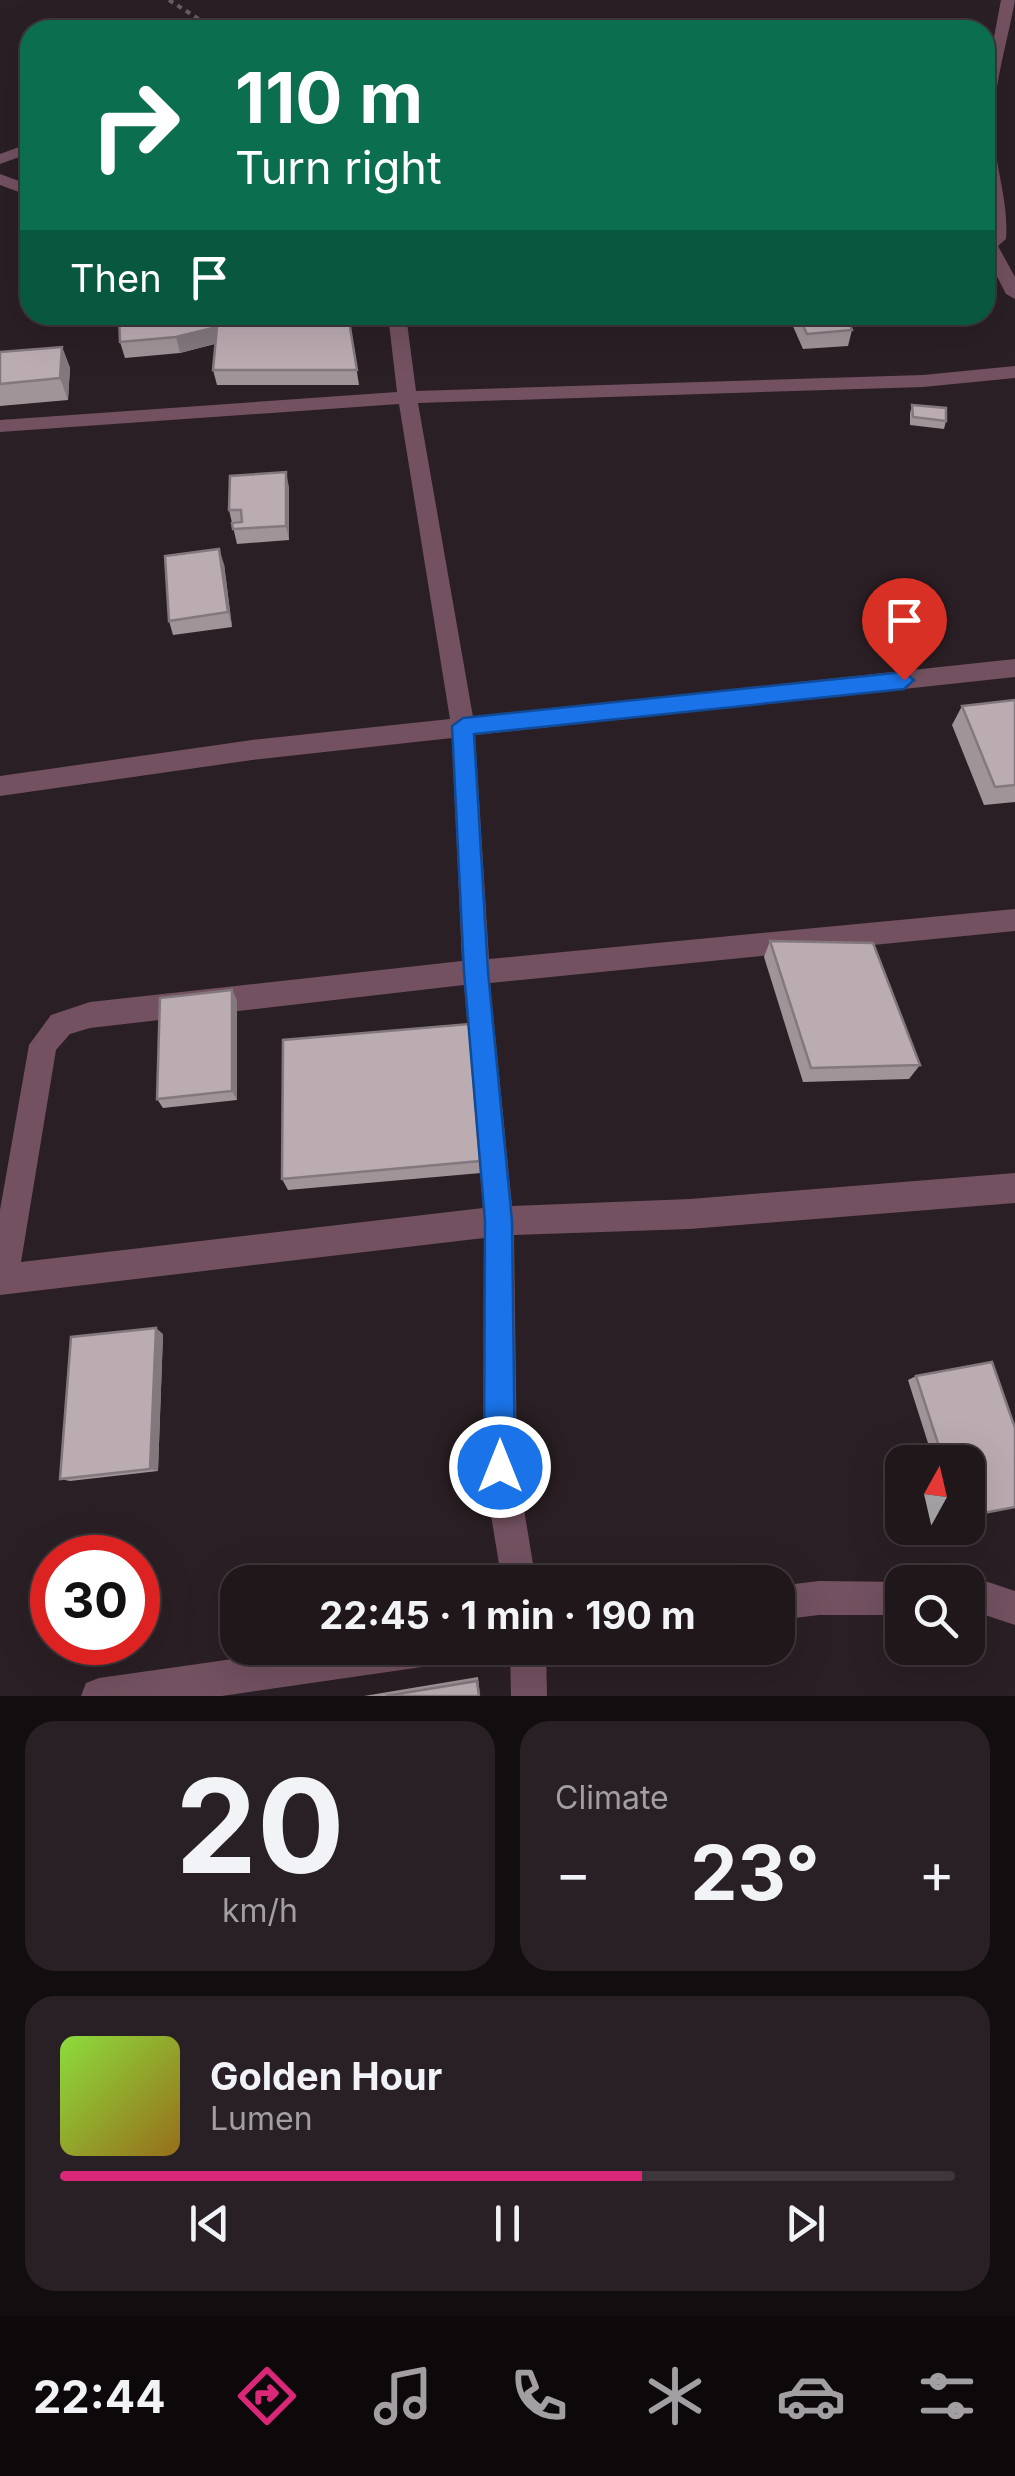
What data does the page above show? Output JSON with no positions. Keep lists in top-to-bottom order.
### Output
{
  "north": "top",
  "page": {
    "turn": ["110 m", "Turn right"],
    "then": "Then",
    "limit": "30",
    "trip": "22:45 · 1 min · 190 m",
    "tile": [
      ["20", "km/h"],
      "Climate"
    ],
    "heat": ["−", "23°", "+"],
    "song": ["Golden Hour", "Lumen"],
    "tabs": "22:44"
  }
}
